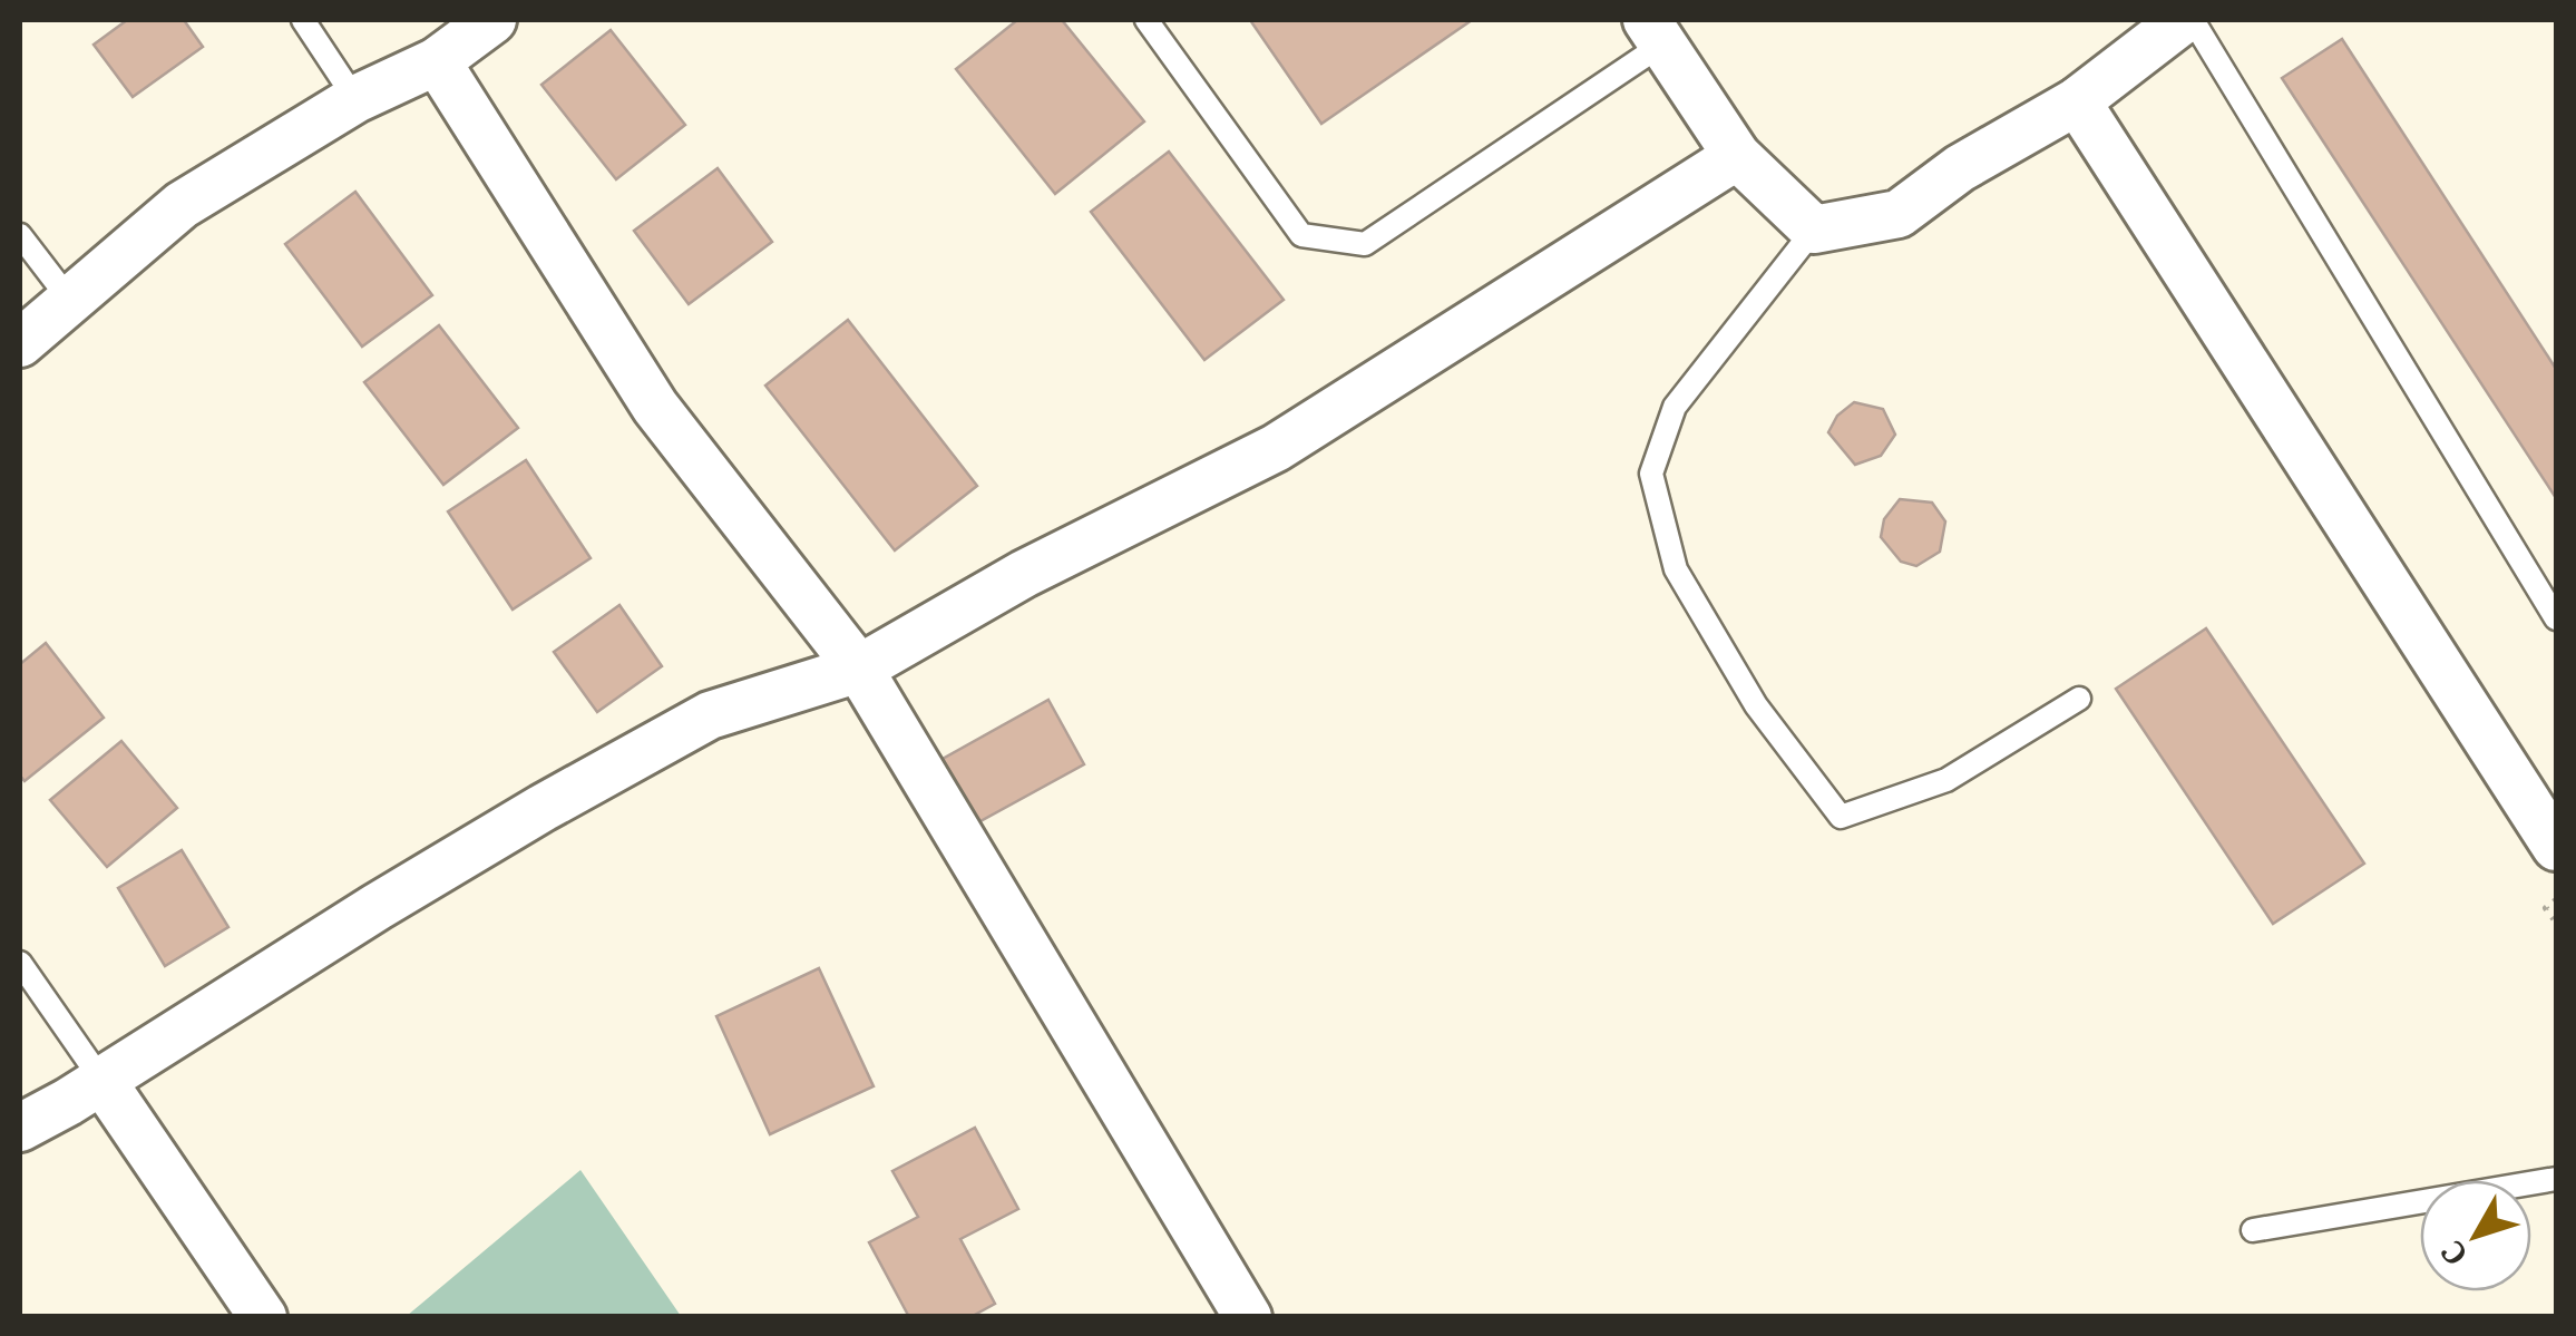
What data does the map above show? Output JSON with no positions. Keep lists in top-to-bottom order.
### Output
{
  "north": "bottom left"
}
